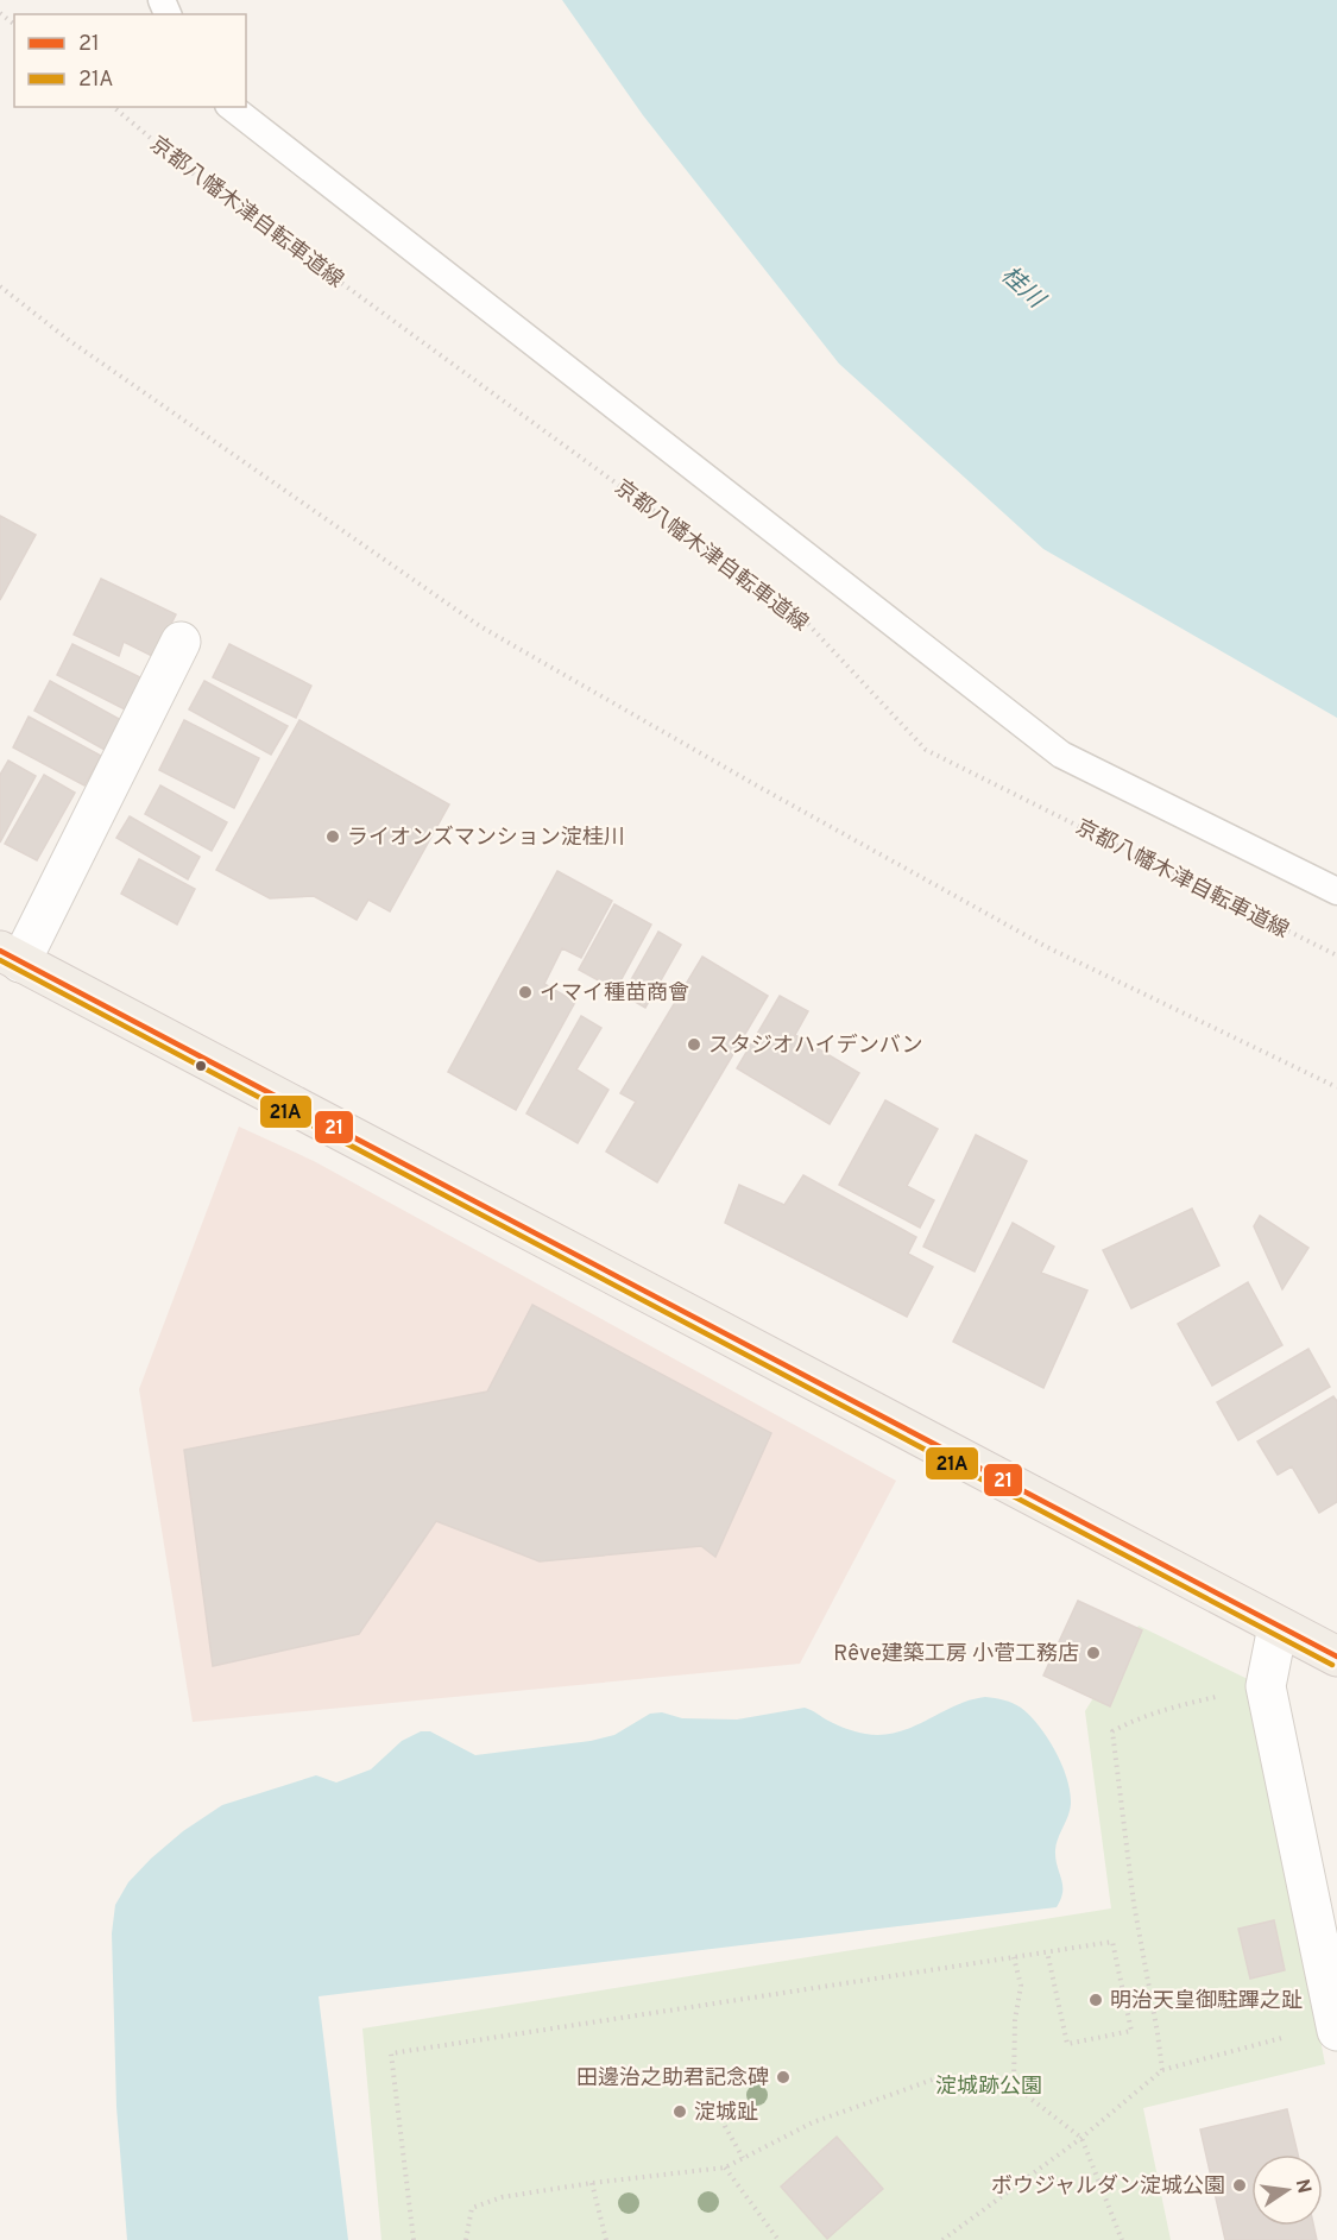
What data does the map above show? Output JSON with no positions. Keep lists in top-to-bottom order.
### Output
{
  "streets": {
    "path": ["京都八幡木津自転車道線"]
  },
  "water": ["桂川"],
  "parks": ["淀城跡公園"],
  "places": [
    "ライオンズマンション淀桂川",
    "イマイ種苗商會",
    "スタジオハイデンバン",
    "Rêve建築工房 小菅工務店",
    "明治天皇御駐蹕之趾",
    "田邊治之助君記念碑",
    "淀城趾",
    "ボウジャルダン淀城公園"
  ],
  "lines": ["transit line 21", "transit line 21A"],
  "legend": ["21", "21A"],
  "north": "right"
}
